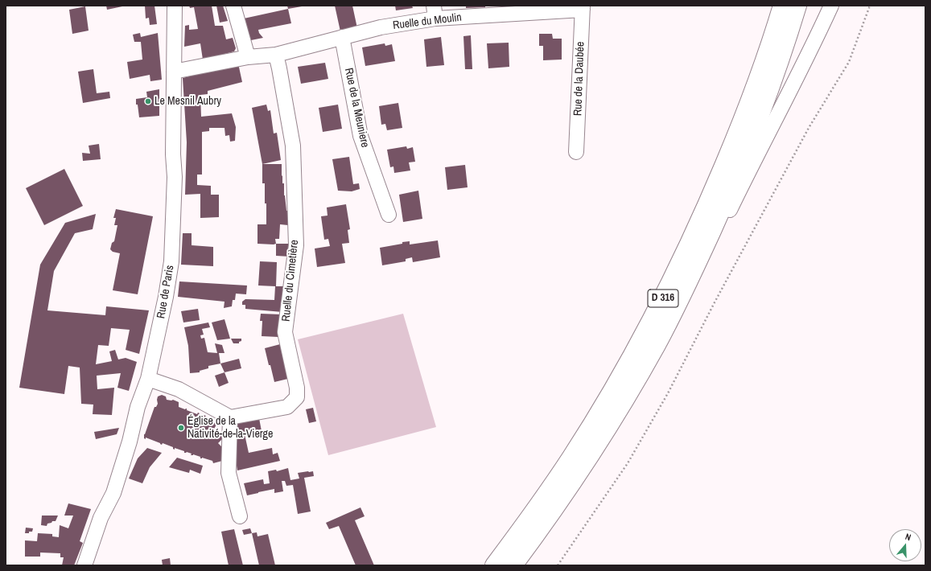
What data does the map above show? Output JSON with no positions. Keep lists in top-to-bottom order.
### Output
{
  "streets": {
    "main road": ["D 316"],
    "street": [
      "Ruelle du Moulin",
      "Rue de la Daubée",
      "Rue de la Meuniere",
      "Ruelle du Cimetière",
      "Rue de Paris"
    ]
  },
  "crossings": [
    ["Ruelle du Moulin", "Rue de la Daubée"],
    ["Ruelle du Moulin", "Rue de la Meuniere"],
    ["Ruelle du Moulin", "Ruelle du Cimetière"],
    ["Ruelle du Moulin", "Rue de Paris"]
  ],
  "places": ["Le Mesnil Aubry", "Église de la Nativité-de-la-Vierge"],
  "north": "top"
}
